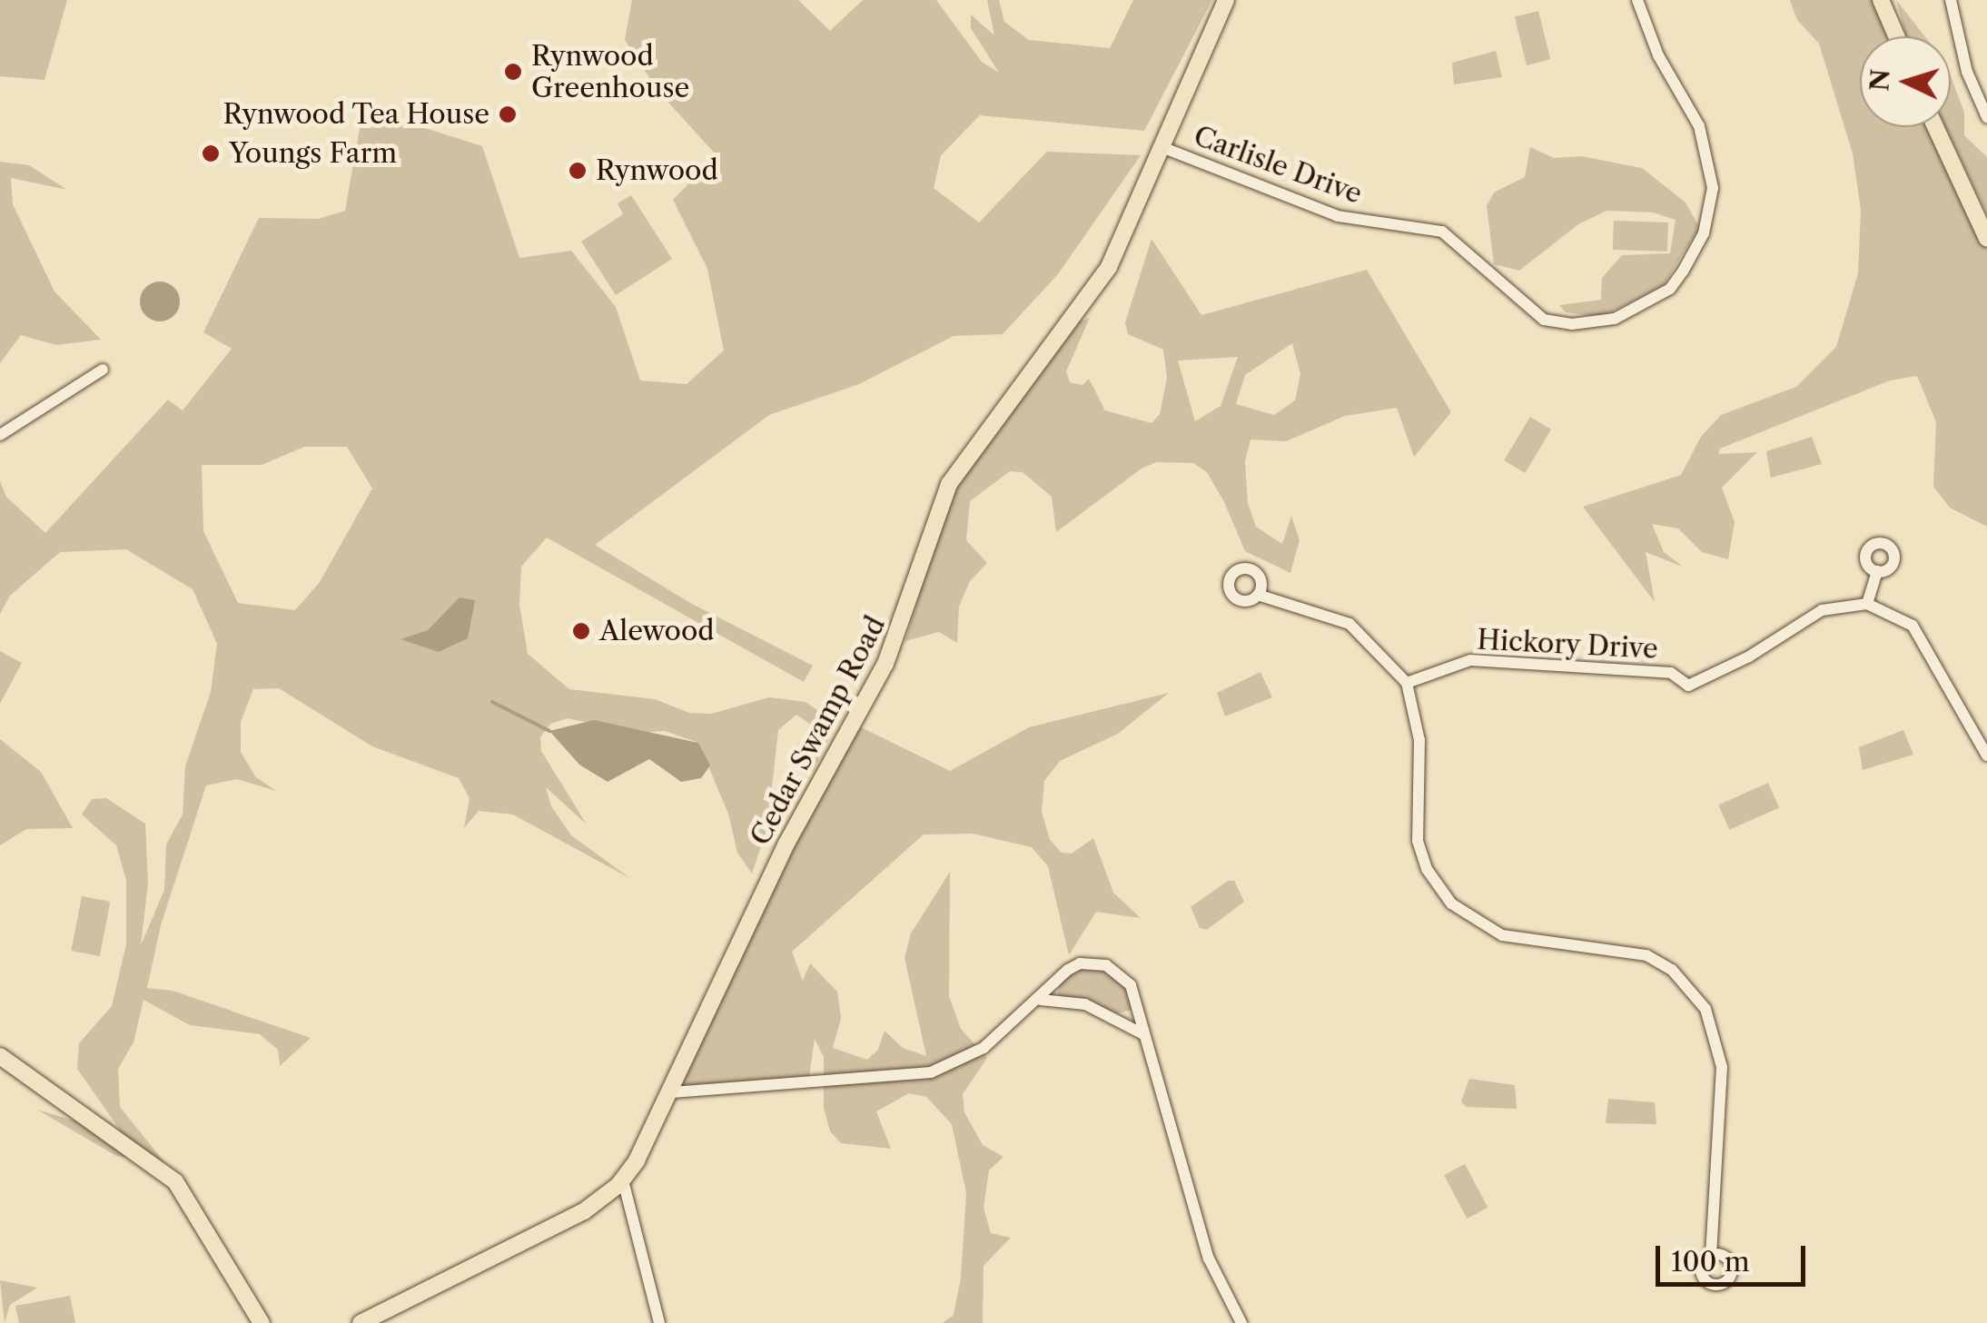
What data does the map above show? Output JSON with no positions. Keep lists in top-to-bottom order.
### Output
{
  "streets": {
    "main road": ["Cedar Swamp Road"],
    "street": ["Carlisle Drive", "Hickory Drive"]
  },
  "crossings": [
    ["Carlisle Drive", "Cedar Swamp Road"]
  ],
  "places": [
    "Rynwood Greenhouse",
    "Rynwood Tea House",
    "Youngs Farm",
    "Rynwood",
    "Alewood"
  ],
  "scale_bar": "100 m",
  "north": "left"
}
